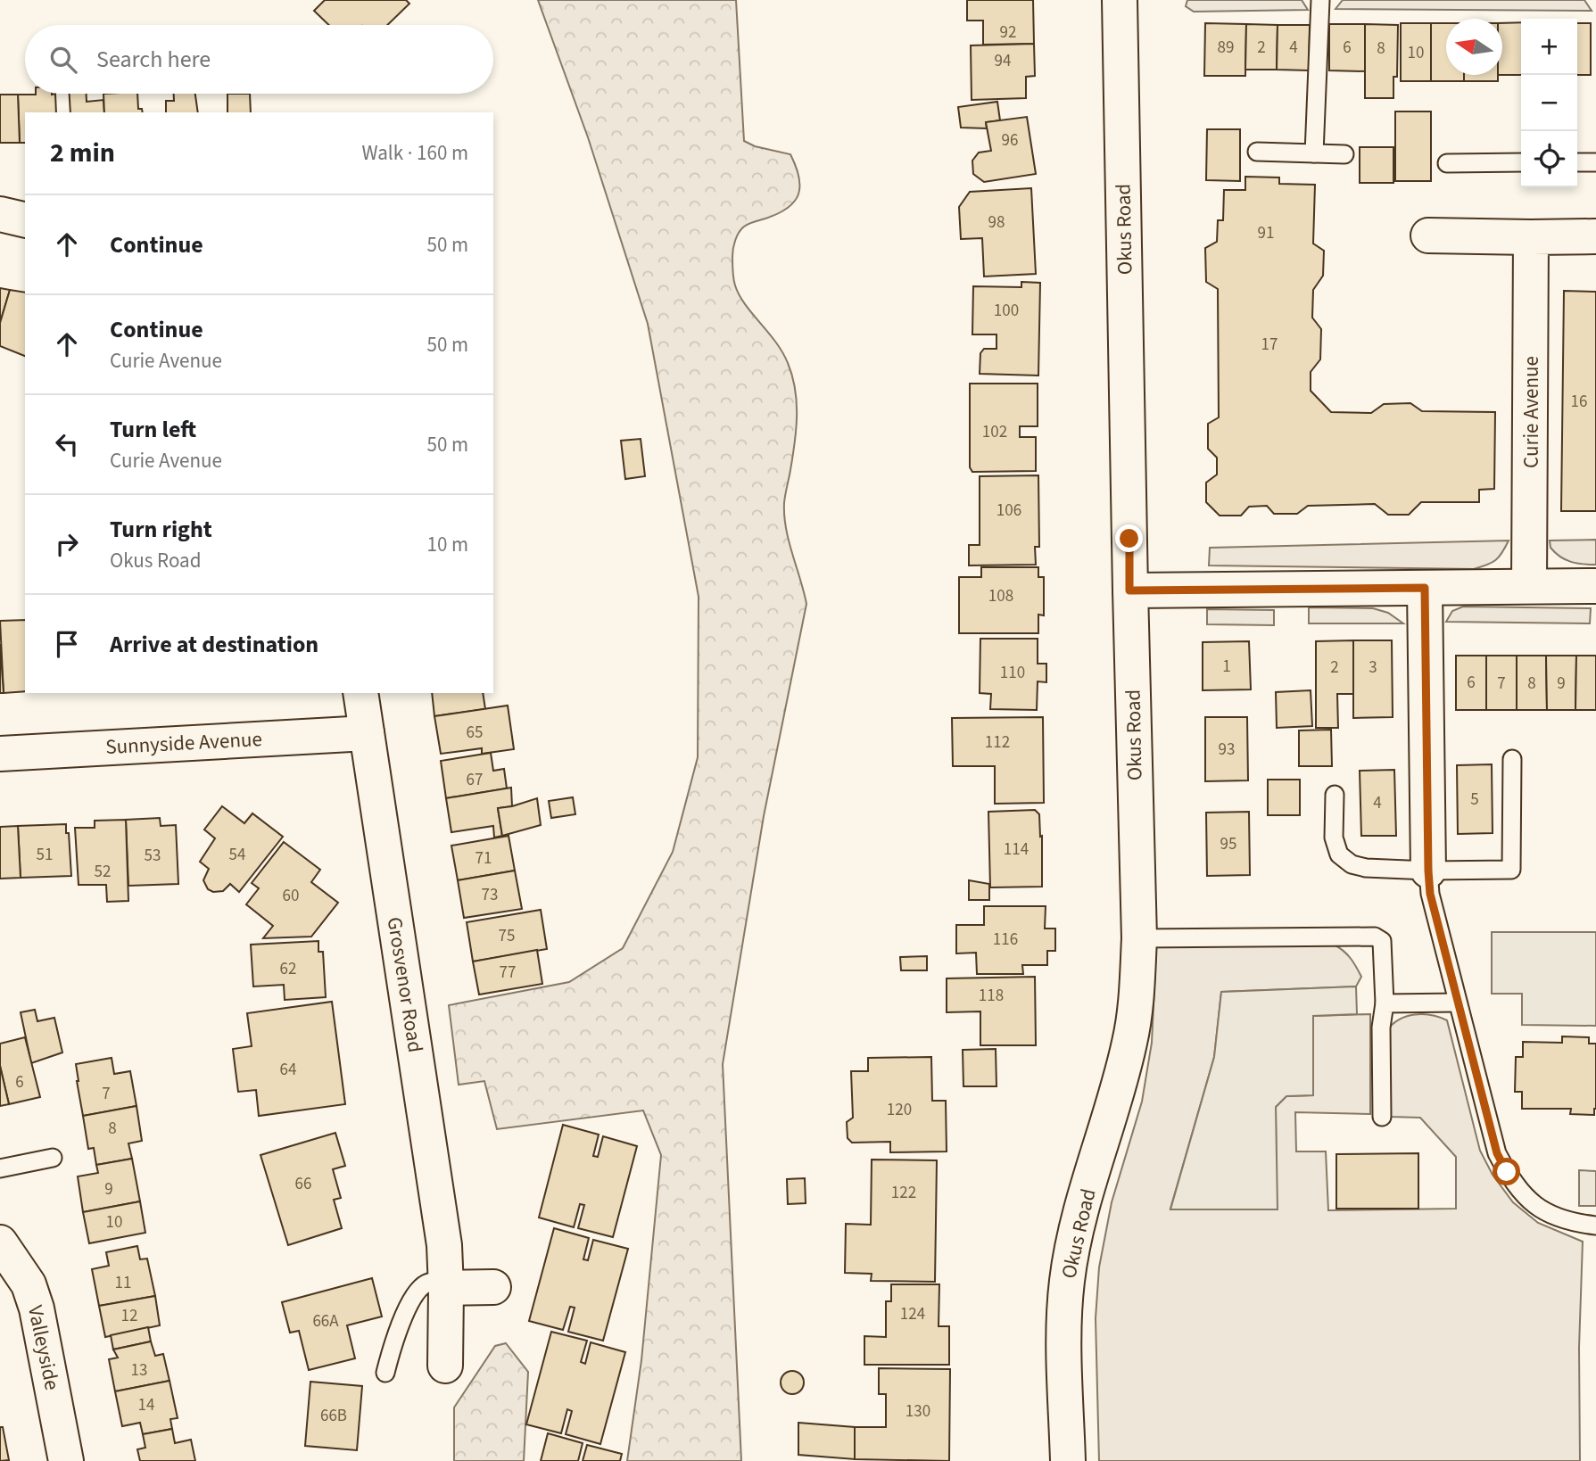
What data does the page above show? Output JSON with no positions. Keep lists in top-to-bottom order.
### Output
{
  "streets": {
    "street": [
      "Okus Road",
      "Curie Avenue",
      "Sunnyside Avenue",
      "Grosvenor Road",
      "Valleyside"
    ]
  },
  "crossings": [
    ["Sunnyside Avenue", "Grosvenor Road"]
  ],
  "house_numbers": [
    "92",
    "89",
    "2",
    "4",
    "6",
    "8",
    "10",
    "94",
    "96",
    "98",
    "91",
    "100",
    "17",
    "16",
    "102",
    "106",
    "108",
    "1",
    "2",
    "3",
    "110",
    "6",
    "7",
    "8",
    "9",
    "65",
    "112",
    "93",
    "67",
    "5",
    "4",
    "95",
    "114",
    "51",
    "54",
    "53",
    "71",
    "52",
    "73",
    "60",
    "75",
    "116",
    "62",
    "77",
    "118",
    "64",
    "6",
    "7",
    "120",
    "8",
    "66",
    "9",
    "122",
    "10",
    "11",
    "124",
    "12",
    "66A",
    "13",
    "14",
    "130",
    "66B"
  ],
  "north": "left",
  "page": {
    "map_buttons": ["+", "−"],
    "search": "Search here",
    "heading": ["2 min", "Walk · 160 m"],
    "list": [
      ["Continue", "50 m"],
      ["Continue", "Curie Avenue", "50 m"],
      ["Turn left", "Curie Avenue", "50 m"],
      ["Turn right", "Okus Road", "10 m"],
      "Arrive at destination"
    ]
  }
}
